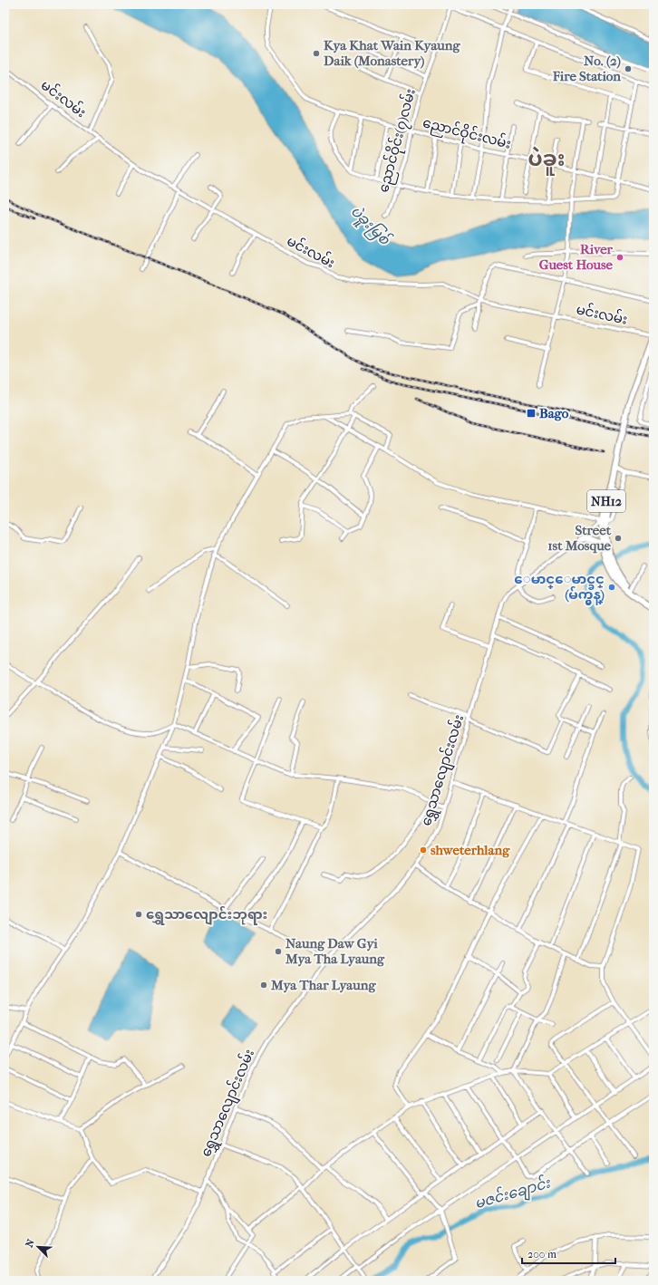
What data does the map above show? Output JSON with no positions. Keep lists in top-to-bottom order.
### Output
{
  "streets": {
    "highway": ["NH12"],
    "street": [
      "မင်းလမ်း",
      "ညောင်ဝိုင်းလမ်း",
      "ညောင်ဝိုင်း(၇)လမ်း",
      "ရွှေသာလျောင်းလမ်း"
    ]
  },
  "crossings": [
    ["မင်းလမ်း", "NH12"],
    ["ညောင်ဝိုင်းလမ်း", "ညောင်ဝိုင်း(၇)လမ်း"],
    ["NH12", "ရွှေသာလျောင်းလမ်း"]
  ],
  "districts": ["ပဲခူး"],
  "water": ["ပဲခူးမြစ်", "မဇင်းချောင်း"],
  "places": {
    "other": [
      "Kya Khat Wain Kyaung Daik (Monastery)",
      "No. (2) Fire Station",
      "River Guest House",
      "Street 1st Mosque",
      "ေမာင္ေမာင္ခင္ (မ်က္မွန္)",
      "shweterhlang",
      "ရွှေသာလျောင်းဘုရား",
      "Naung Daw Gyi Mya Tha Lyaung",
      "Mya Thar Lyaung"
    ],
    "transit": ["Bago"]
  },
  "scale_bar": "200 m",
  "north": "top left"
}
